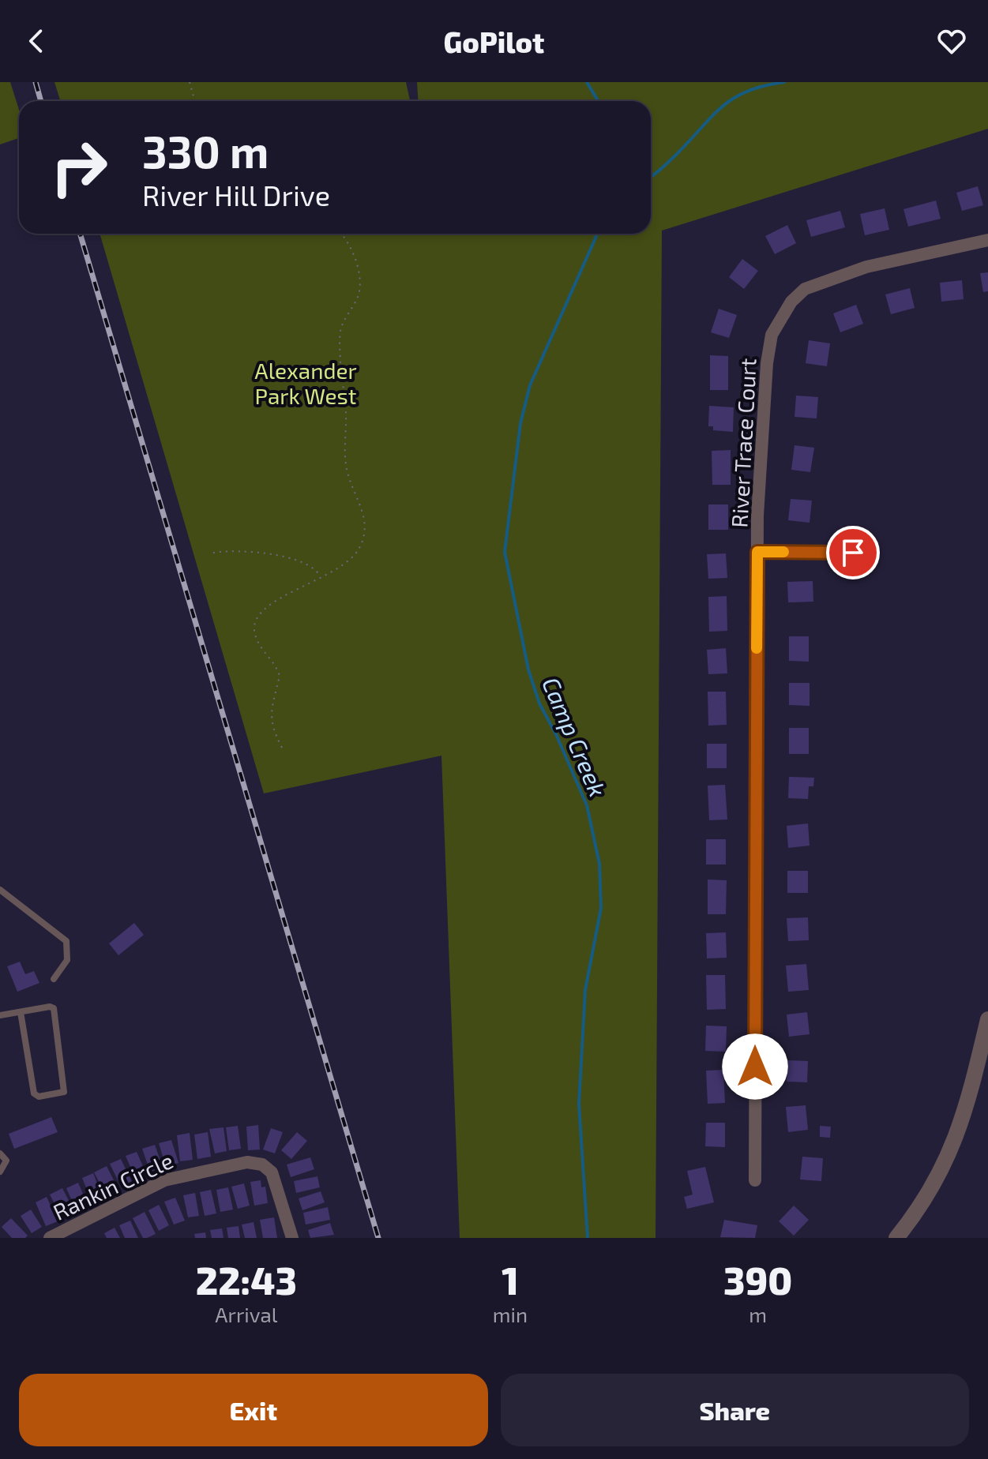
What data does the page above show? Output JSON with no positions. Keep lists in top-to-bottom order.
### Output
{
  "streets": {
    "street": ["River Trace Court", "Rankin Circle"]
  },
  "water": ["Camp Creek"],
  "parks": ["Alexander Park West"],
  "page": {
    "header": "GoPilot",
    "turn": ["330 m", "River Hill Drive"],
    "eta": [
      "22:43",
      "Arrival",
      "1",
      "min",
      "390",
      "m"
    ],
    "buttons": ["Exit", "Share"]
  }
}
